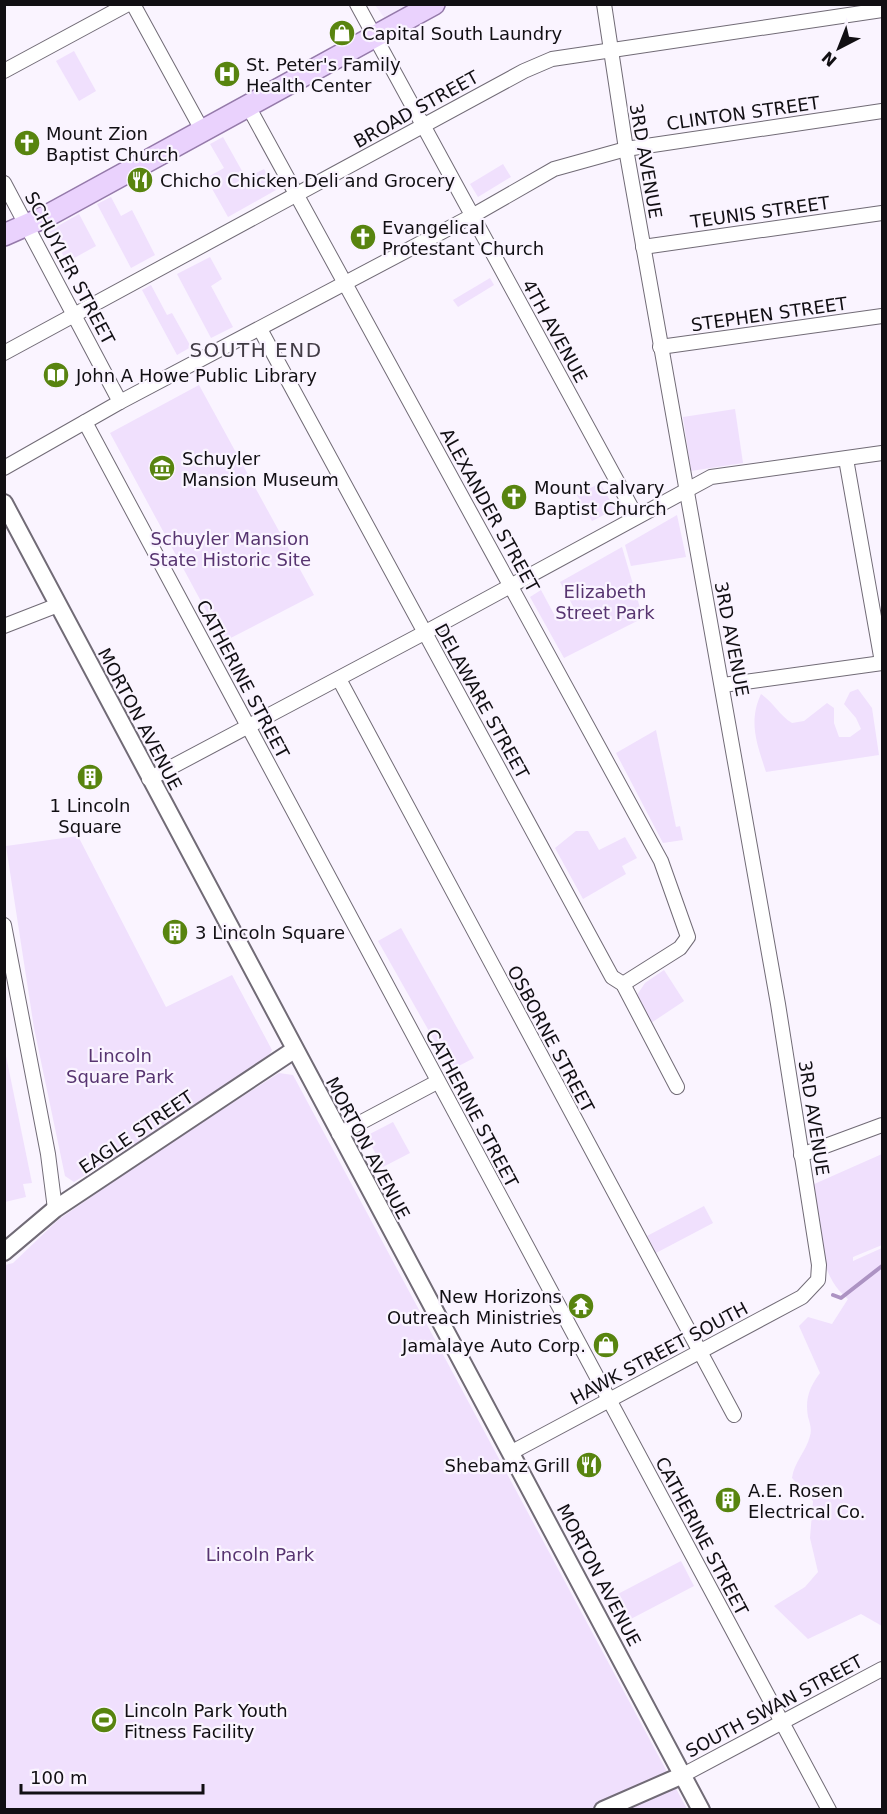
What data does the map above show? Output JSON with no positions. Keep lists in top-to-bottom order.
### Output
{
  "streets": {
    "street": [
      "BROAD STREET",
      "CLINTON STREET",
      "3RD AVENUE",
      "TEUNIS STREET",
      "SCHUYLER STREET",
      "STEPHEN STREET",
      "4TH AVENUE",
      "ALEXANDER STREET",
      "CATHERINE STREET",
      "DELAWARE STREET",
      "MORTON AVENUE",
      "OSBORNE STREET",
      "EAGLE STREET",
      "HAWK STREET SOUTH",
      "SOUTH SWAN STREET"
    ]
  },
  "crossings": [
    ["BROAD STREET", "3RD AVENUE"],
    ["BROAD STREET", "SCHUYLER STREET"],
    ["BROAD STREET", "4TH AVENUE"],
    ["BROAD STREET", "ALEXANDER STREET"],
    ["CLINTON STREET", "3RD AVENUE"],
    ["CLINTON STREET", "SCHUYLER STREET"],
    ["CLINTON STREET", "4TH AVENUE"],
    ["CLINTON STREET", "ALEXANDER STREET"],
    ["CLINTON STREET", "CATHERINE STREET"],
    ["CLINTON STREET", "DELAWARE STREET"],
    ["3RD AVENUE", "TEUNIS STREET"],
    ["3RD AVENUE", "STEPHEN STREET"],
    ["3RD AVENUE", "HAWK STREET SOUTH"],
    ["ALEXANDER STREET", "DELAWARE STREET"],
    ["CATHERINE STREET", "HAWK STREET SOUTH"],
    ["CATHERINE STREET", "SOUTH SWAN STREET"],
    ["MORTON AVENUE", "EAGLE STREET"],
    ["MORTON AVENUE", "HAWK STREET SOUTH"],
    ["MORTON AVENUE", "SOUTH SWAN STREET"],
    ["OSBORNE STREET", "HAWK STREET SOUTH"]
  ],
  "districts": ["SOUTH END"],
  "parks": [
    "Schuyler Mansion State Historic Site",
    "Elizabeth Street Park",
    "Lincoln Square Park",
    "Lincoln Park"
  ],
  "places": {
    "shop": ["Capital South Laundry", "Jamalaye Auto Corp."],
    "hospital": ["St. Peter's Family Health Center"],
    "church": ["Mount Zion Baptist Church", "Evangelical Protestant Church", "Mount Calvary Baptist Church"],
    "restaurant": ["Chicho Chicken Deli and Grocery", "Shebamz Grill"],
    "library": ["John A Howe Public Library"],
    "museum": ["Schuyler Mansion Museum"],
    "building": ["1 Lincoln Square", "3 Lincoln Square", "A.E. Rosen Electrical Co."],
    "temple": ["New Horizons Outreach Ministries"],
    "sports": ["Lincoln Park Youth Fitness Facility"]
  },
  "scale_bar": "100 m",
  "north": "bottom left"
}
